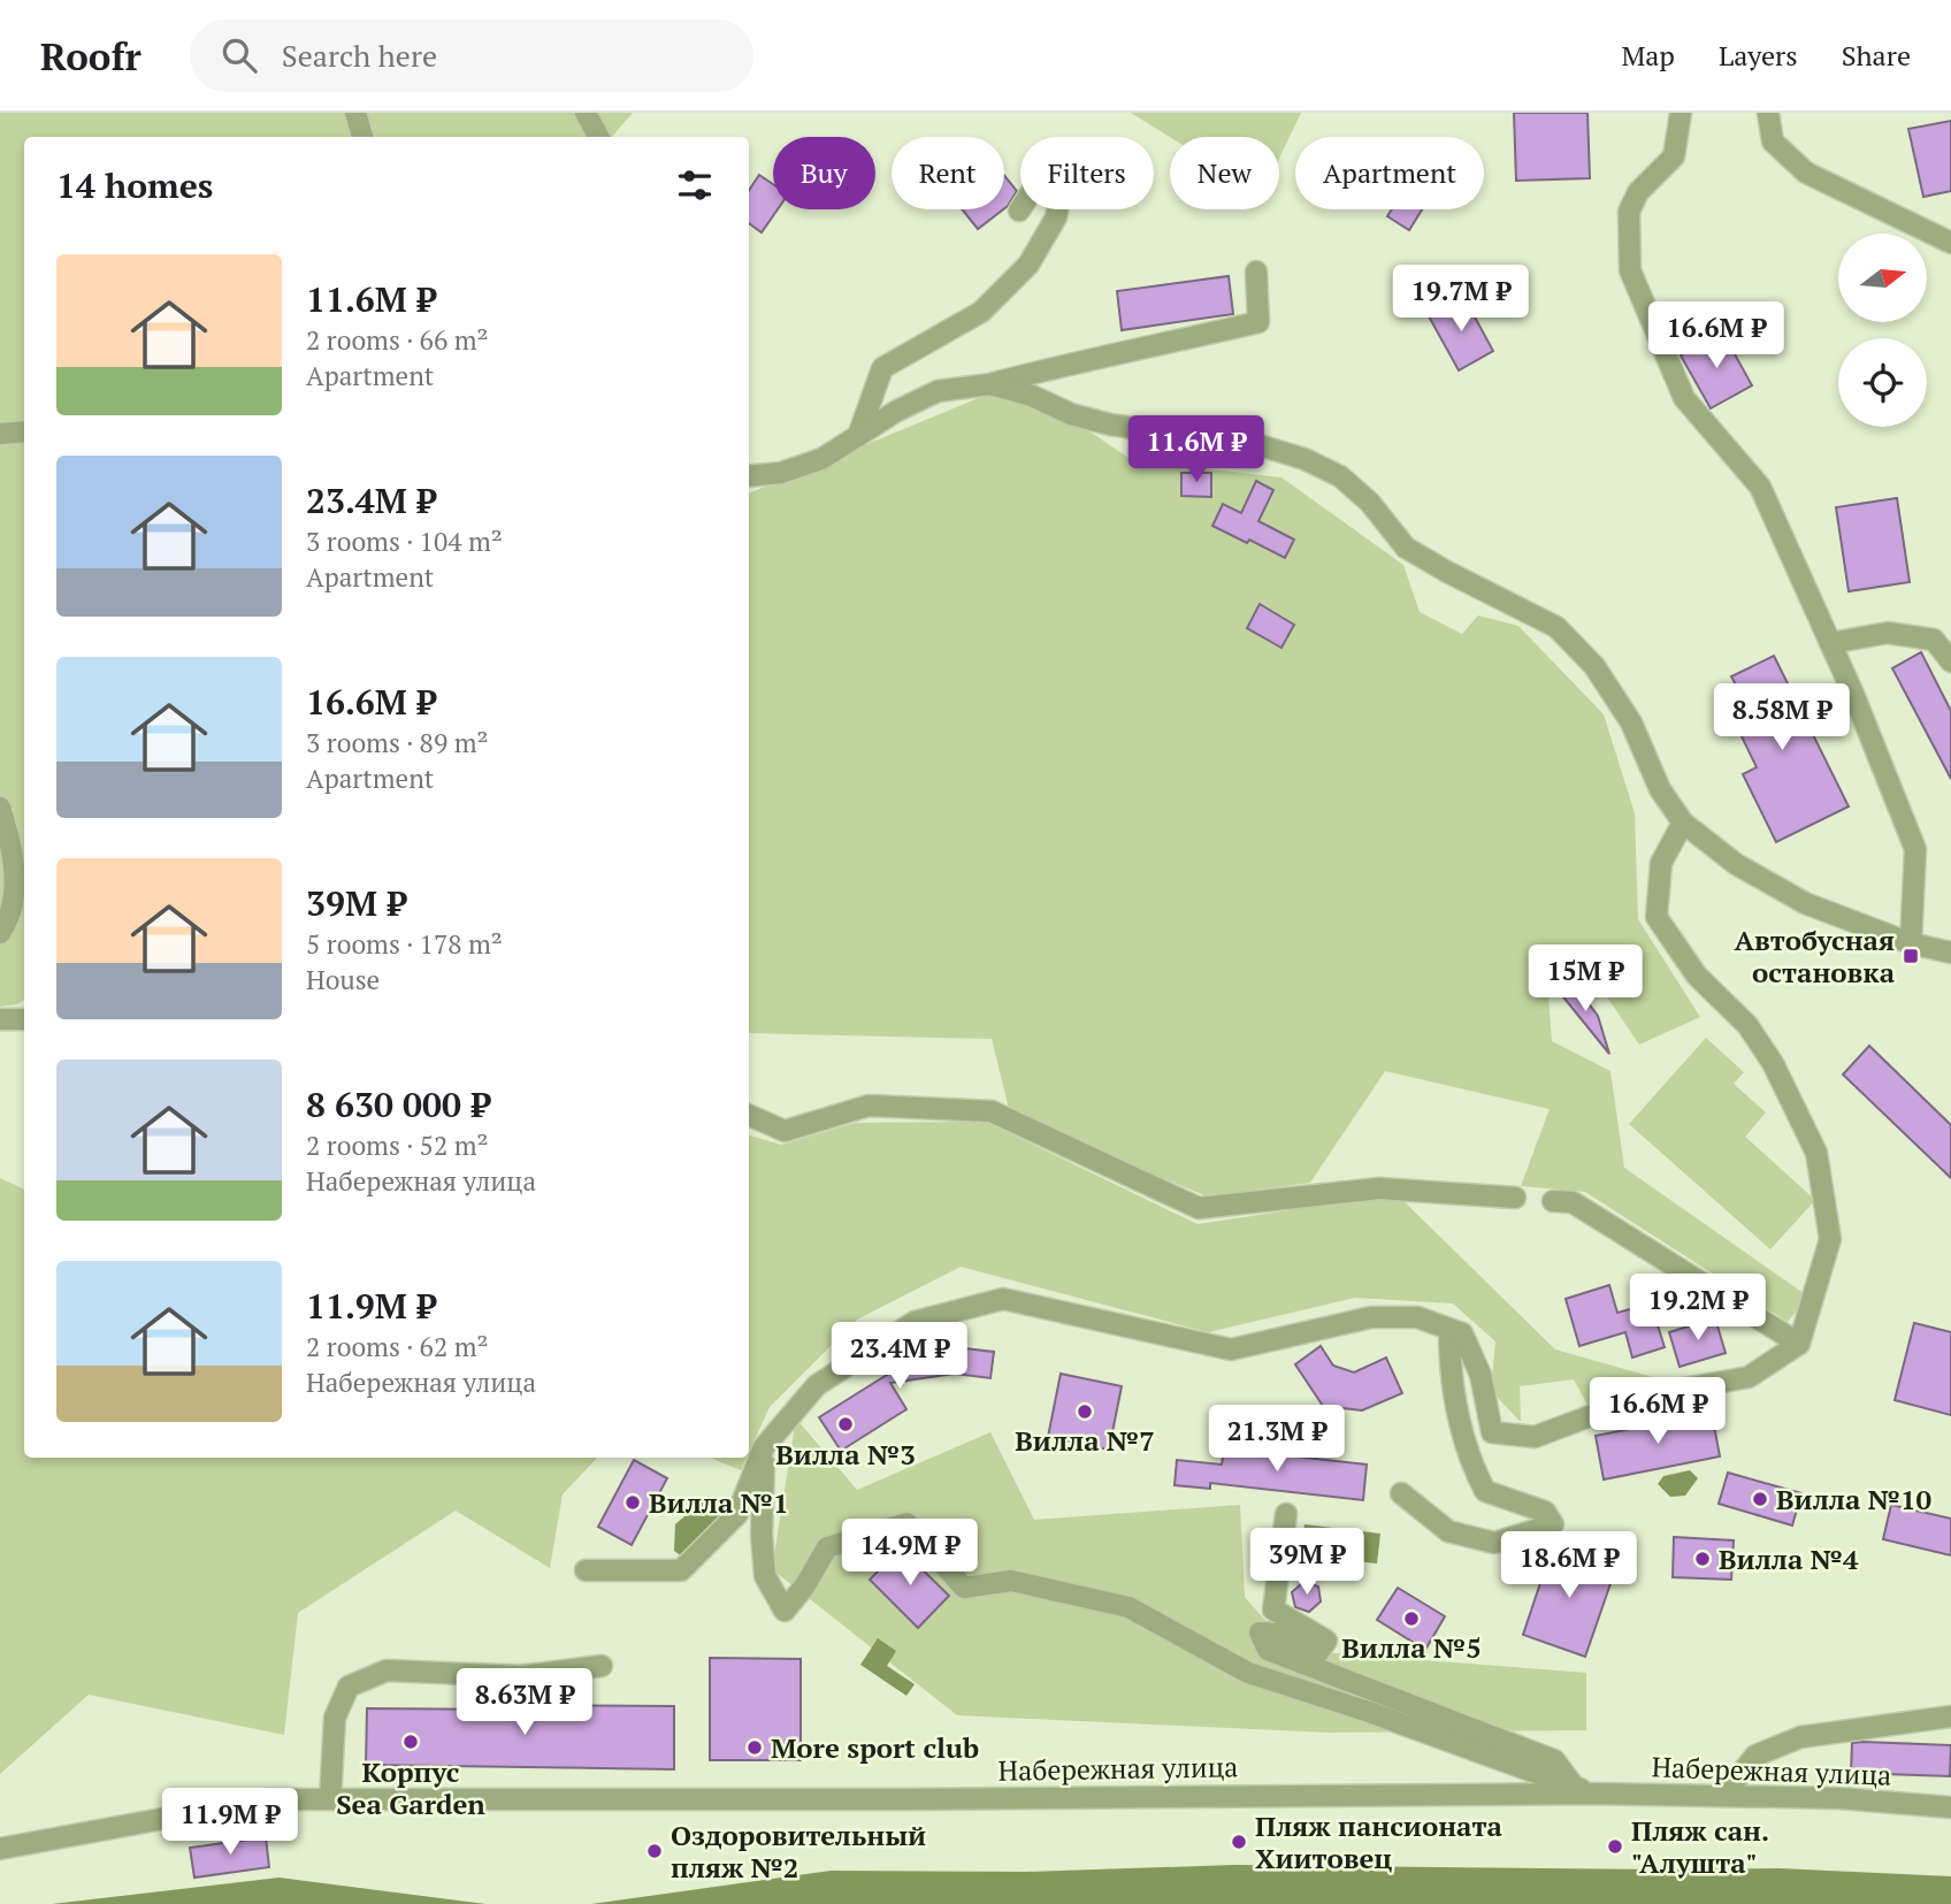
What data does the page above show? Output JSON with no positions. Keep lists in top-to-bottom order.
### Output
{
  "streets": {
    "street": ["Набережная улица"]
  },
  "places": {
    "transit": ["Автобусная остановка"],
    "other": [
      "Вилла №7",
      "Вилла №3",
      "Вилла №10",
      "Вилла №1",
      "Вилла №4",
      "Вилла №5",
      "Корпус Sea Garden",
      "More sport club",
      "Пляж пансионата Хиитовец",
      "Пляж сан. \"Алушта\"",
      "Оздоровительный пляж №2"
    ]
  },
  "north": "right",
  "page": {
    "header": "Roofr",
    "search": "Search here",
    "nav": ["Map", "Layers", "Share"],
    "chip": [
      "Buy",
      "Rent",
      "Filters",
      "New",
      "Apartment"
    ],
    "heading": "14 homes",
    "list": [
      {
        "name": "11.6M ₽",
        "note": "2 rooms · 66 m² · Apartment"
      },
      {
        "name": "23.4M ₽",
        "note": "3 rooms · 104 m² · Apartment"
      },
      {
        "name": "16.6M ₽",
        "note": "3 rooms · 89 m² · Apartment"
      },
      {
        "name": "39M ₽",
        "note": "5 rooms · 178 m² · House"
      },
      {
        "name": "8 630 000 ₽",
        "note": "2 rooms · 52 m² · Набережная улица"
      },
      {
        "name": "11.9M ₽",
        "note": "2 rooms · 62 m² · Набережная улица"
      }
    ],
    "price": [
      "19.7M ₽",
      "16.6M ₽",
      "11.6M ₽",
      "8.58M ₽",
      "15M ₽",
      "19.2M ₽",
      "23.4M ₽",
      "16.6M ₽",
      "21.3M ₽",
      "14.9M ₽",
      "39M ₽",
      "18.6M ₽",
      "8.63M ₽",
      "11.9M ₽"
    ]
  }
}
